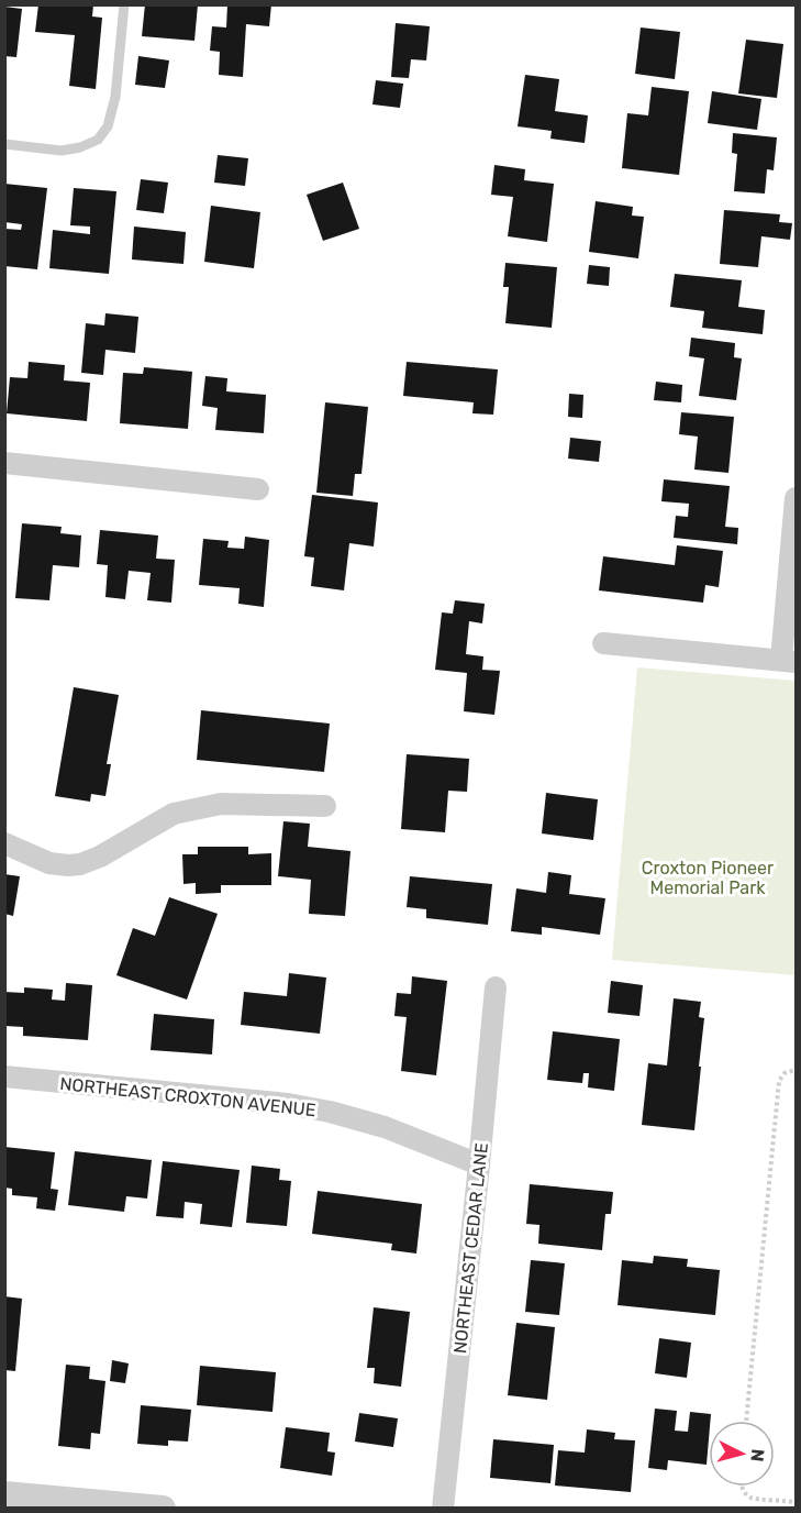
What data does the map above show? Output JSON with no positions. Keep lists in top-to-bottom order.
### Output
{
  "streets": {
    "street": ["NORTHEAST CROXTON AVENUE", "NORTHEAST CEDAR LANE"]
  },
  "crossings": [
    ["NORTHEAST CROXTON AVENUE", "NORTHEAST CEDAR LANE"]
  ],
  "parks": ["Croxton Pioneer Memorial Park"],
  "north": "right"
}
